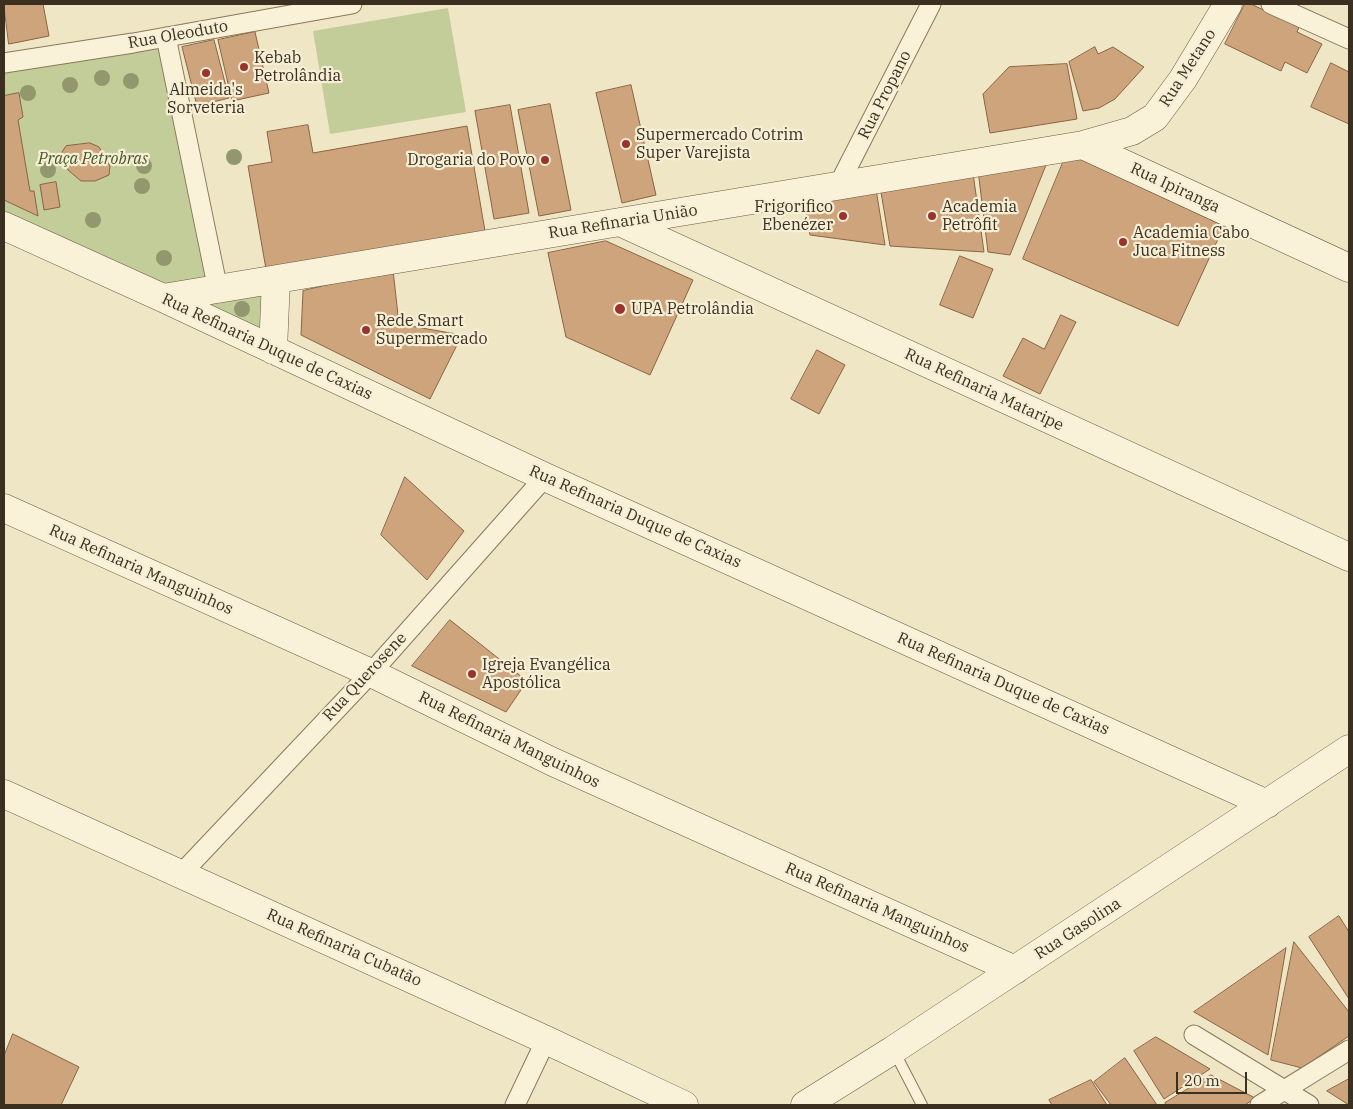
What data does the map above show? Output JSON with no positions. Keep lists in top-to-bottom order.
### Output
{
  "streets": {
    "street": [
      "Rua Oleoduto",
      "Rua Metano",
      "Rua Propano",
      "Rua Ipiranga",
      "Rua Refinaria União",
      "Rua Refinaria Duque de Caxias",
      "Rua Refinaria Mataripe",
      "Rua Refinaria Manguinhos",
      "Rua Querosene",
      "Rua Gasolina",
      "Rua Refinaria Cubatão"
    ]
  },
  "crossings": [
    ["Rua Metano", "Rua Ipiranga"],
    ["Rua Metano", "Rua Refinaria União"],
    ["Rua Propano", "Rua Refinaria União"],
    ["Rua Ipiranga", "Rua Refinaria União"],
    ["Rua Refinaria União", "Rua Refinaria Duque de Caxias"],
    ["Rua Refinaria União", "Rua Refinaria Mataripe"],
    ["Rua Refinaria Duque de Caxias", "Rua Querosene"],
    ["Rua Refinaria Duque de Caxias", "Rua Gasolina"],
    ["Rua Refinaria Manguinhos", "Rua Querosene"],
    ["Rua Refinaria Manguinhos", "Rua Gasolina"],
    ["Rua Querosene", "Rua Refinaria Cubatão"]
  ],
  "parks": ["Praça Petrobras"],
  "places": [
    "Kebab Petrolândia",
    "Almeida's Sorveteria",
    "Supermercado Cotrim Super Varejista",
    "Drogaria do Povo",
    "Frigorifico Ebenézer",
    "Academia Petrôfit",
    "Academia Cabo Juca Fitness",
    "UPA Petrolândia",
    "Rede Smart Supermercado",
    "Igreja Evangélica Apostólica"
  ],
  "scale_bar": "20 m"
}
